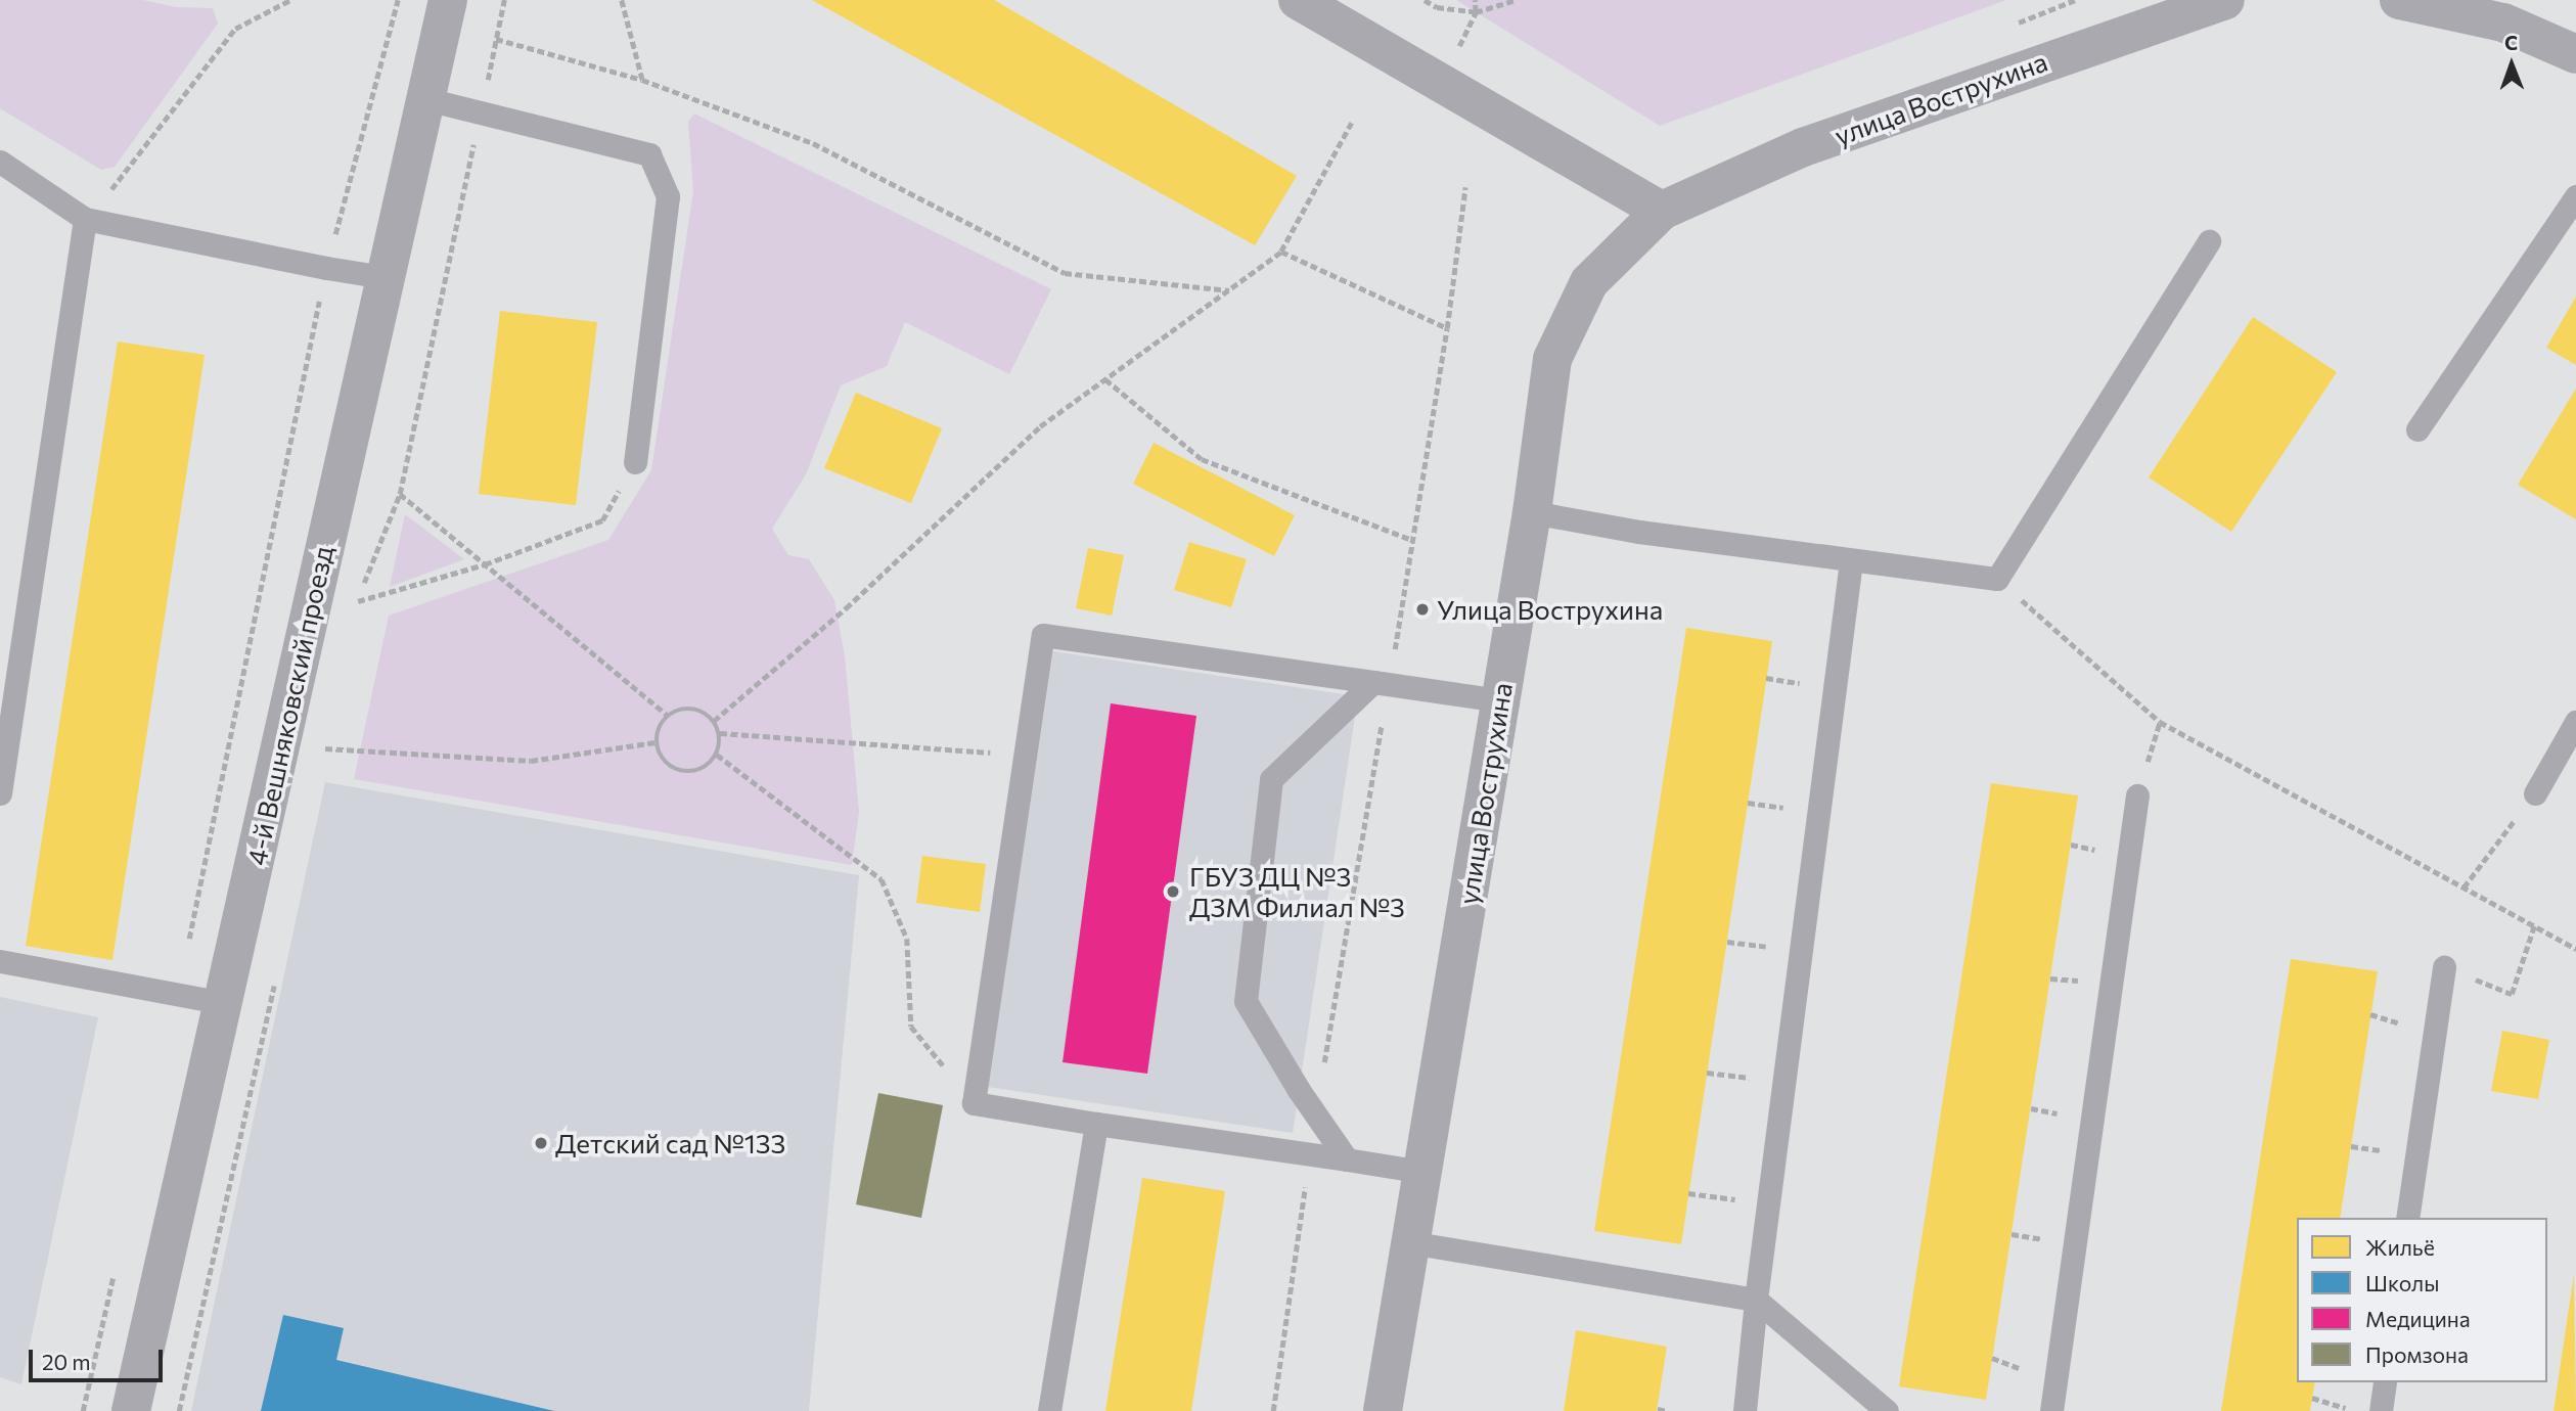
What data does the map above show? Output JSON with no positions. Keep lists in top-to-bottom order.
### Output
{
  "streets": {
    "street": ["улица Вострухина", "4-й Вешняковский проезд"]
  },
  "places": ["Улица Вострухина", "ГБУЗ ДЦ №3 ДЗМ Филиал №3", "Детский сад №133"],
  "legend": [
    "Жильё",
    "Школы",
    "Медицина",
    "Промзона"
  ],
  "scale_bar": "20 m",
  "north": "top"
}
